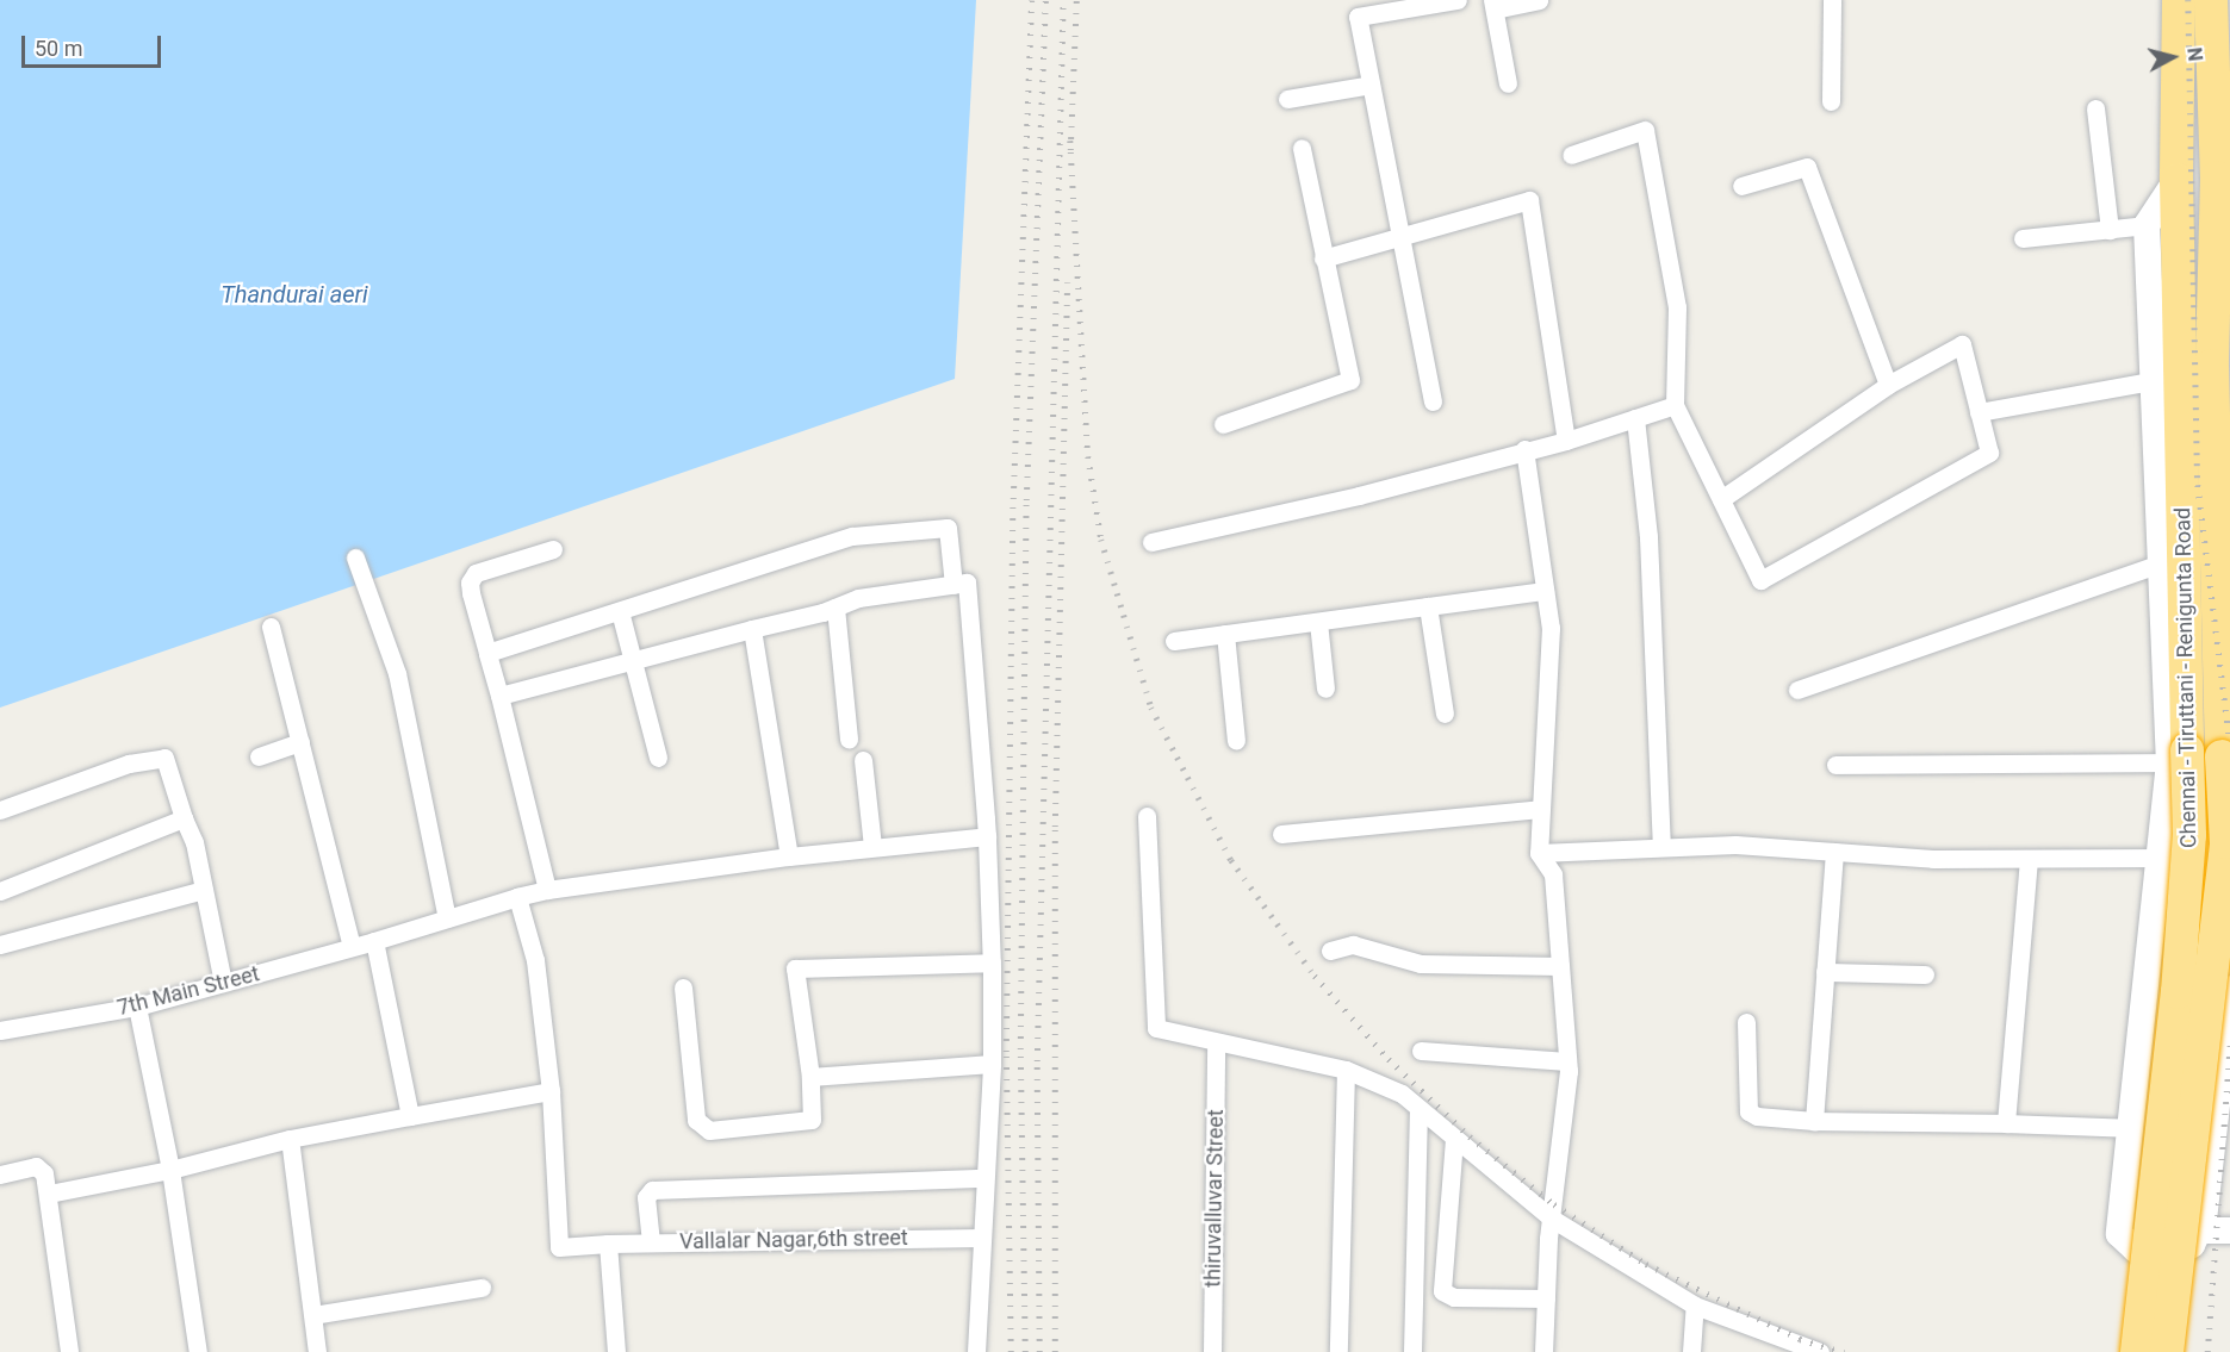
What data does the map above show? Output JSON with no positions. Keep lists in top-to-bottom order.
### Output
{
  "streets": {
    "highway": ["Chennai - Tiruttani - Renigunta Road"],
    "street": ["7th Main Street", "thiruvalluvar Street", "Vallalar Nagar,6th street"]
  },
  "water": ["Thandurai aeri"],
  "scale_bar": "50 m",
  "north": "right"
}
